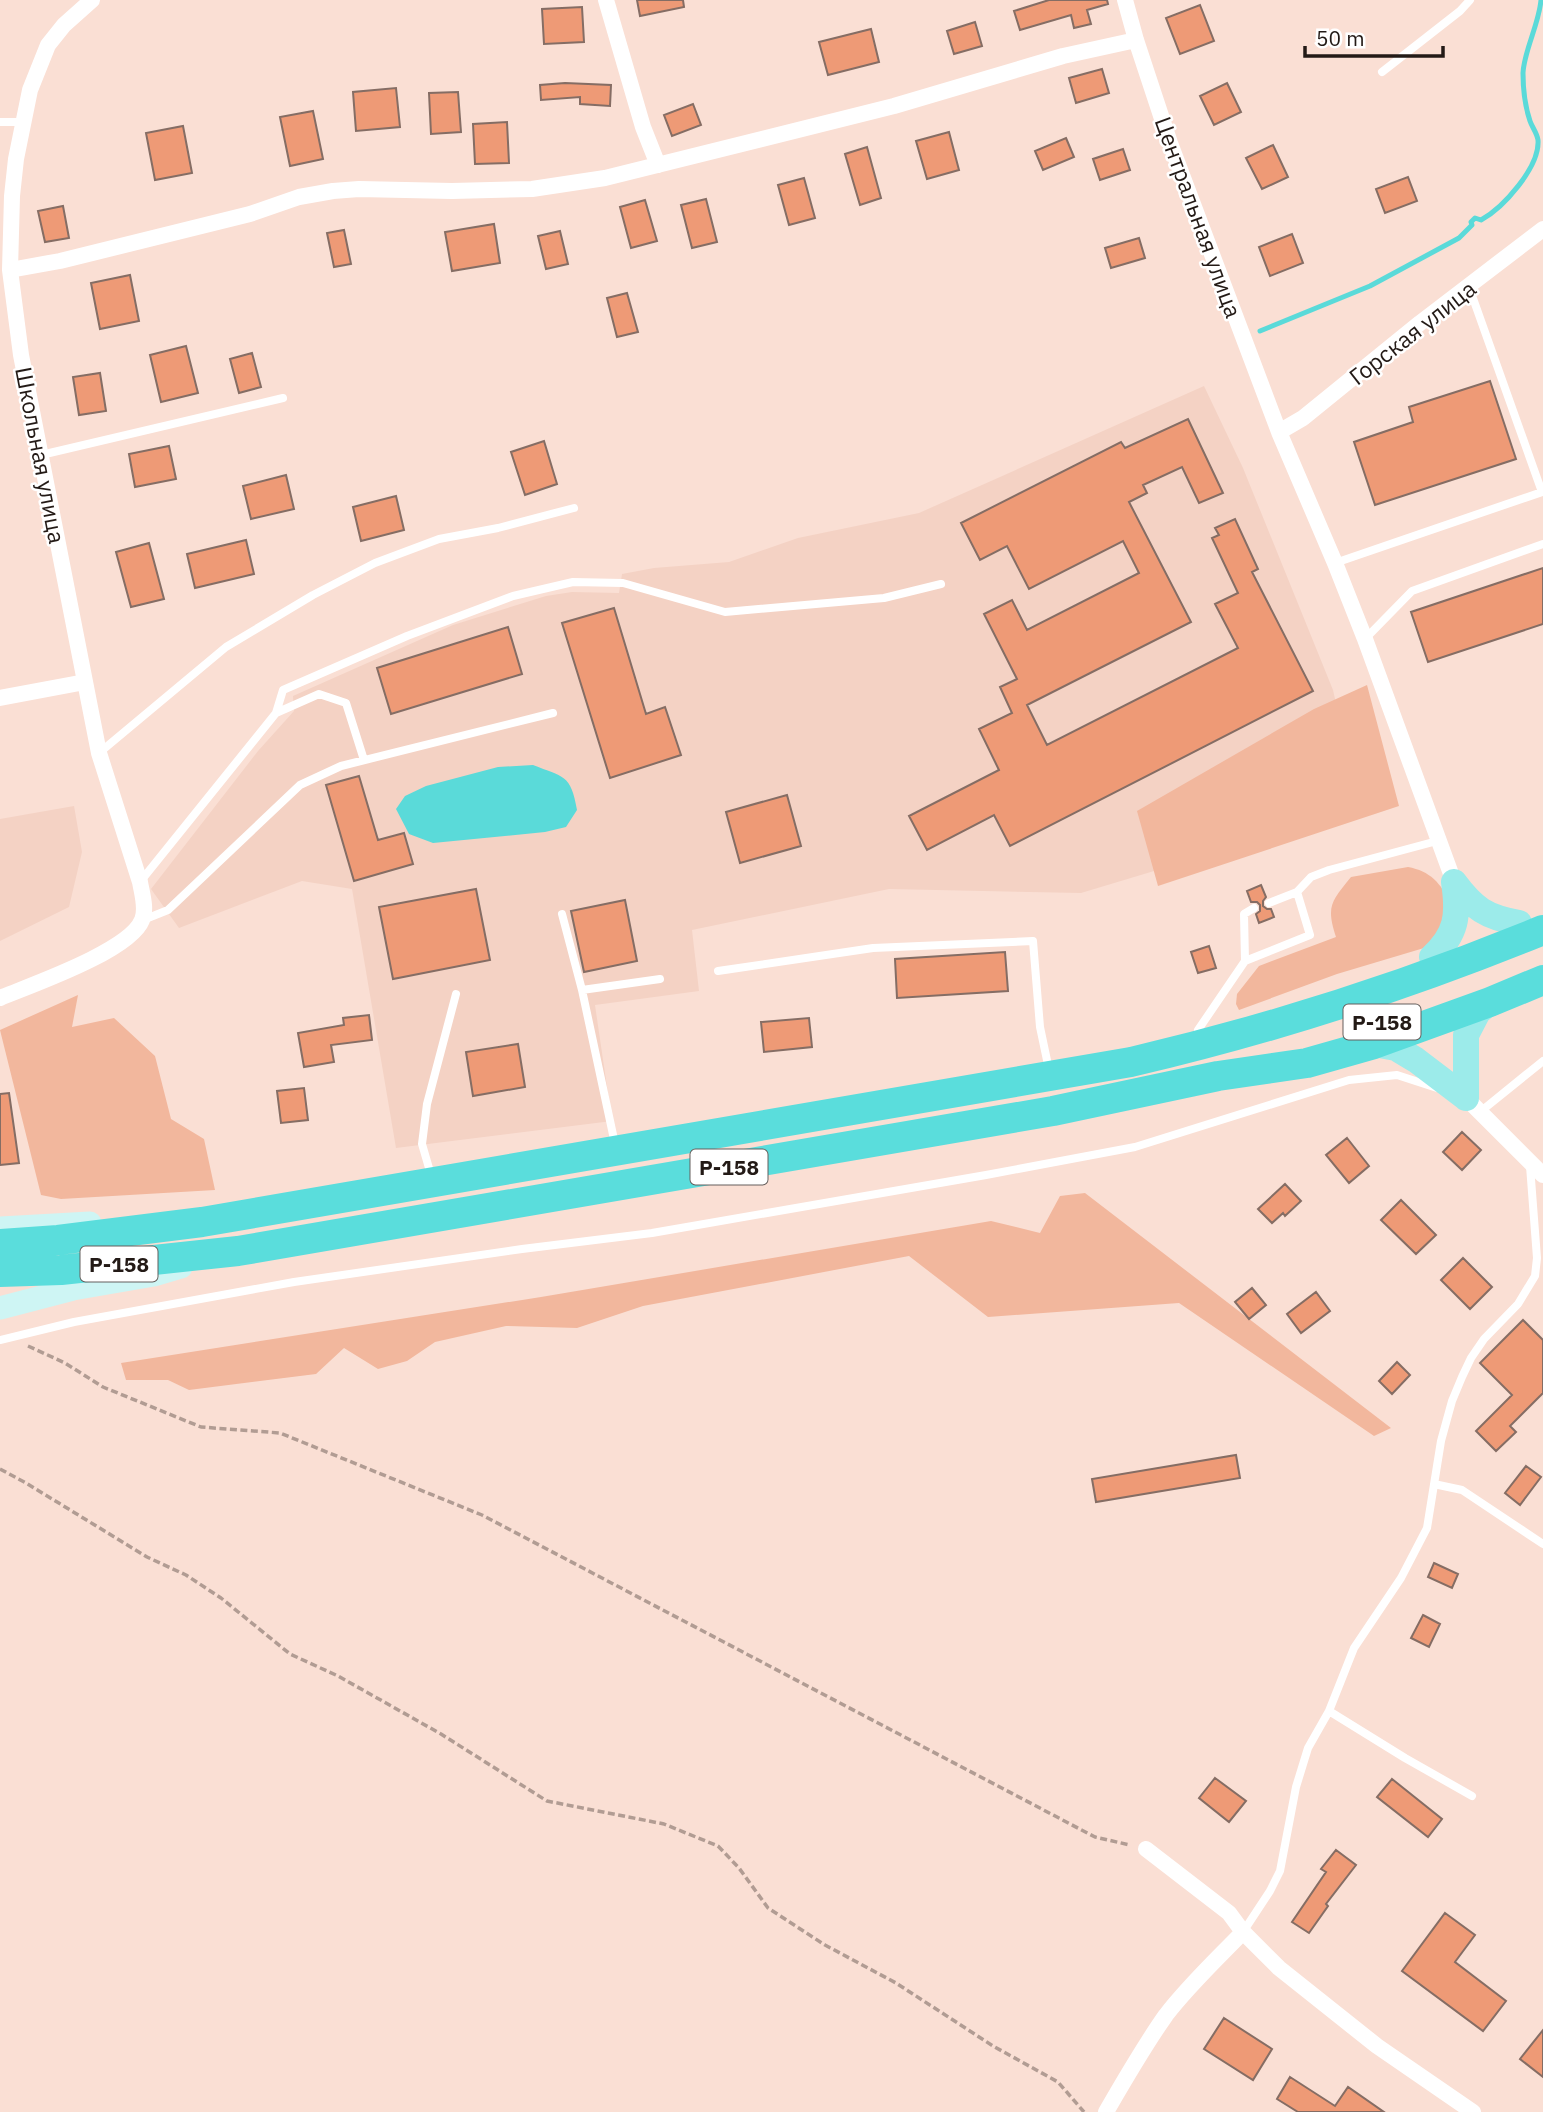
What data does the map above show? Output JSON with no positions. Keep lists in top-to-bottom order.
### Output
{
  "streets": {
    "highway": ["Р-158"],
    "street": ["Центральная улица", "Горская улица", "Школьная улица"]
  },
  "crossings": [
    ["Центральная улица", "Горская улица"]
  ],
  "scale_bar": "50 m"
}
